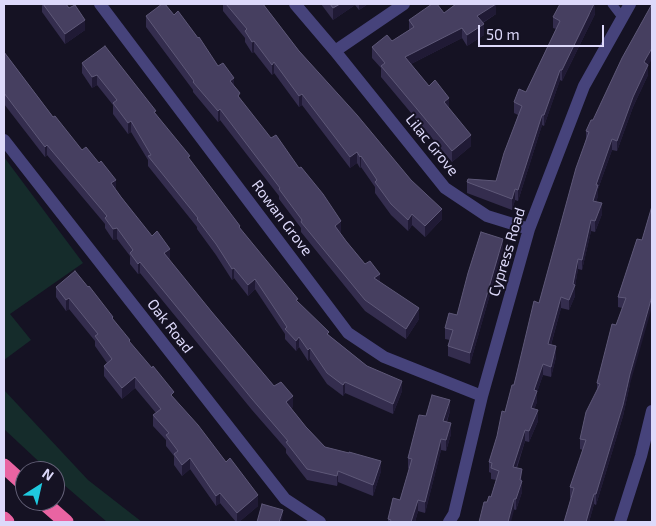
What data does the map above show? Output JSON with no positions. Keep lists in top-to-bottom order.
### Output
{
  "streets": {
    "street": [
      "Lilac Grove",
      "Rowan Grove",
      "Cypress Road",
      "Oak Road"
    ]
  },
  "crossings": [
    ["Lilac Grove", "Cypress Road"],
    ["Rowan Grove", "Cypress Road"]
  ],
  "scale_bar": "50 m",
  "north": "top right"
}
